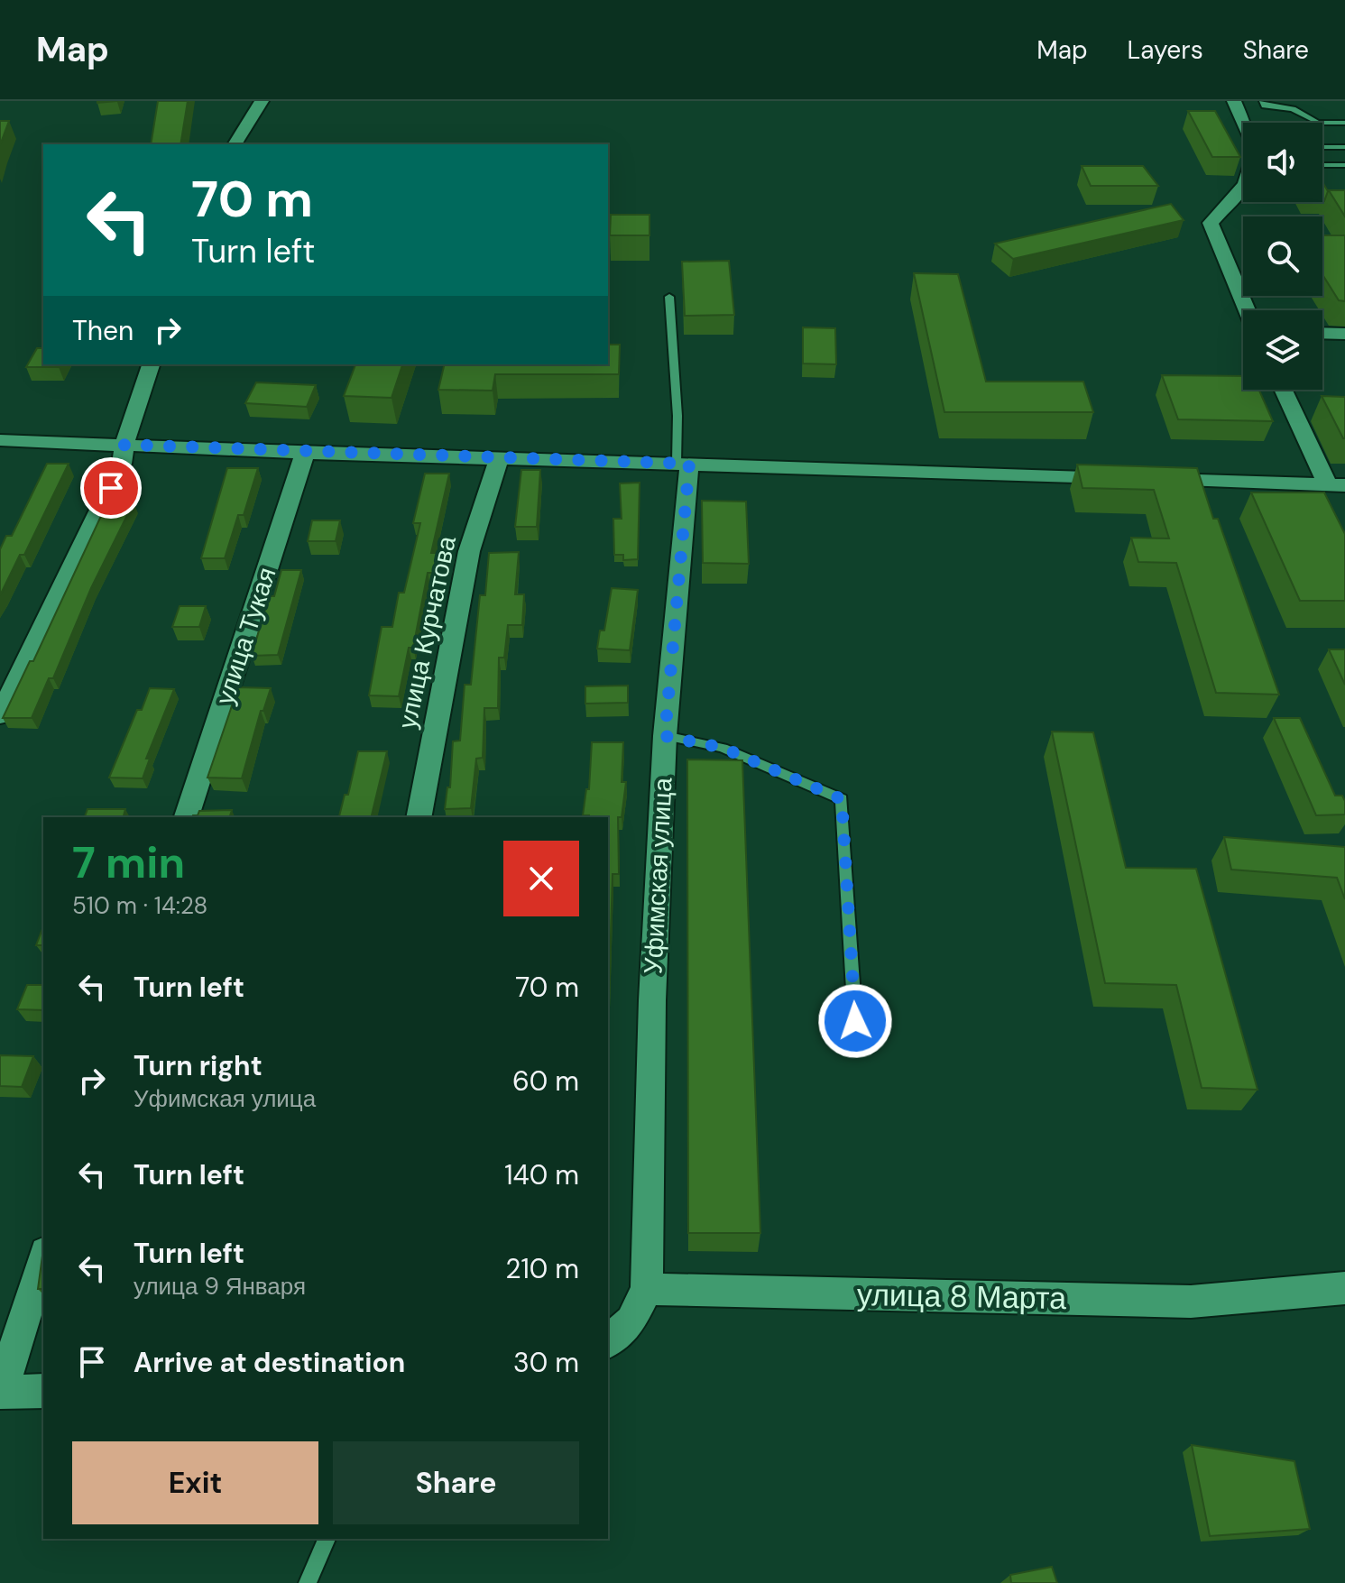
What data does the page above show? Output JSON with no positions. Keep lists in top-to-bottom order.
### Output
{
  "streets": {
    "street": [
      "улица Курчатова",
      "улица Тукая",
      "Уфимская улица",
      "улица 8 Марта"
    ]
  },
  "crossings": [
    ["Уфимская улица", "улица 8 Марта"]
  ],
  "page": {
    "header": "Map",
    "nav": ["Map", "Layers", "Share"],
    "turn": ["70 m", "Turn left"],
    "then": "Then",
    "heading": ["7 min", "510 m · 14:28"],
    "list": [
      {
        "name": "Turn left",
        "value": "70 m"
      },
      {
        "name": "Turn right",
        "note": "Уфимская улица",
        "value": "60 m"
      },
      {
        "name": "Turn left",
        "value": "140 m"
      },
      {
        "name": "Turn left",
        "note": "улица 9 Января",
        "value": "210 m"
      },
      {
        "name": "Arrive at destination",
        "value": "30 m"
      }
    ],
    "buttons": ["Exit", "Share"]
  }
}
